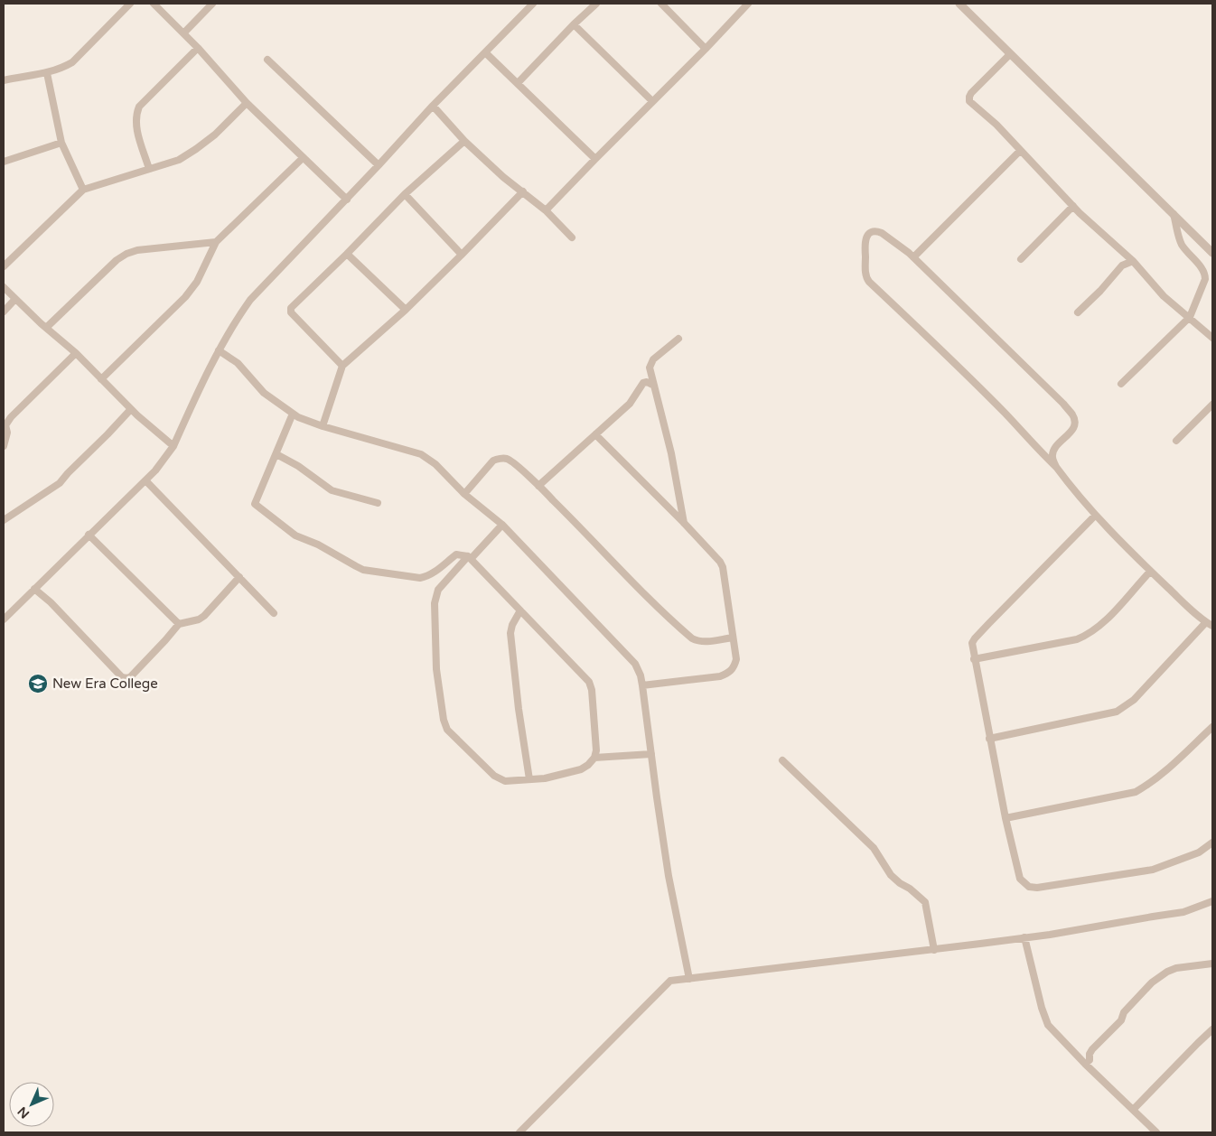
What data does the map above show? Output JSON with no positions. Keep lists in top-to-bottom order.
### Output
{
  "places": {
    "school or university": ["New Era College"]
  },
  "north": "bottom left"
}
